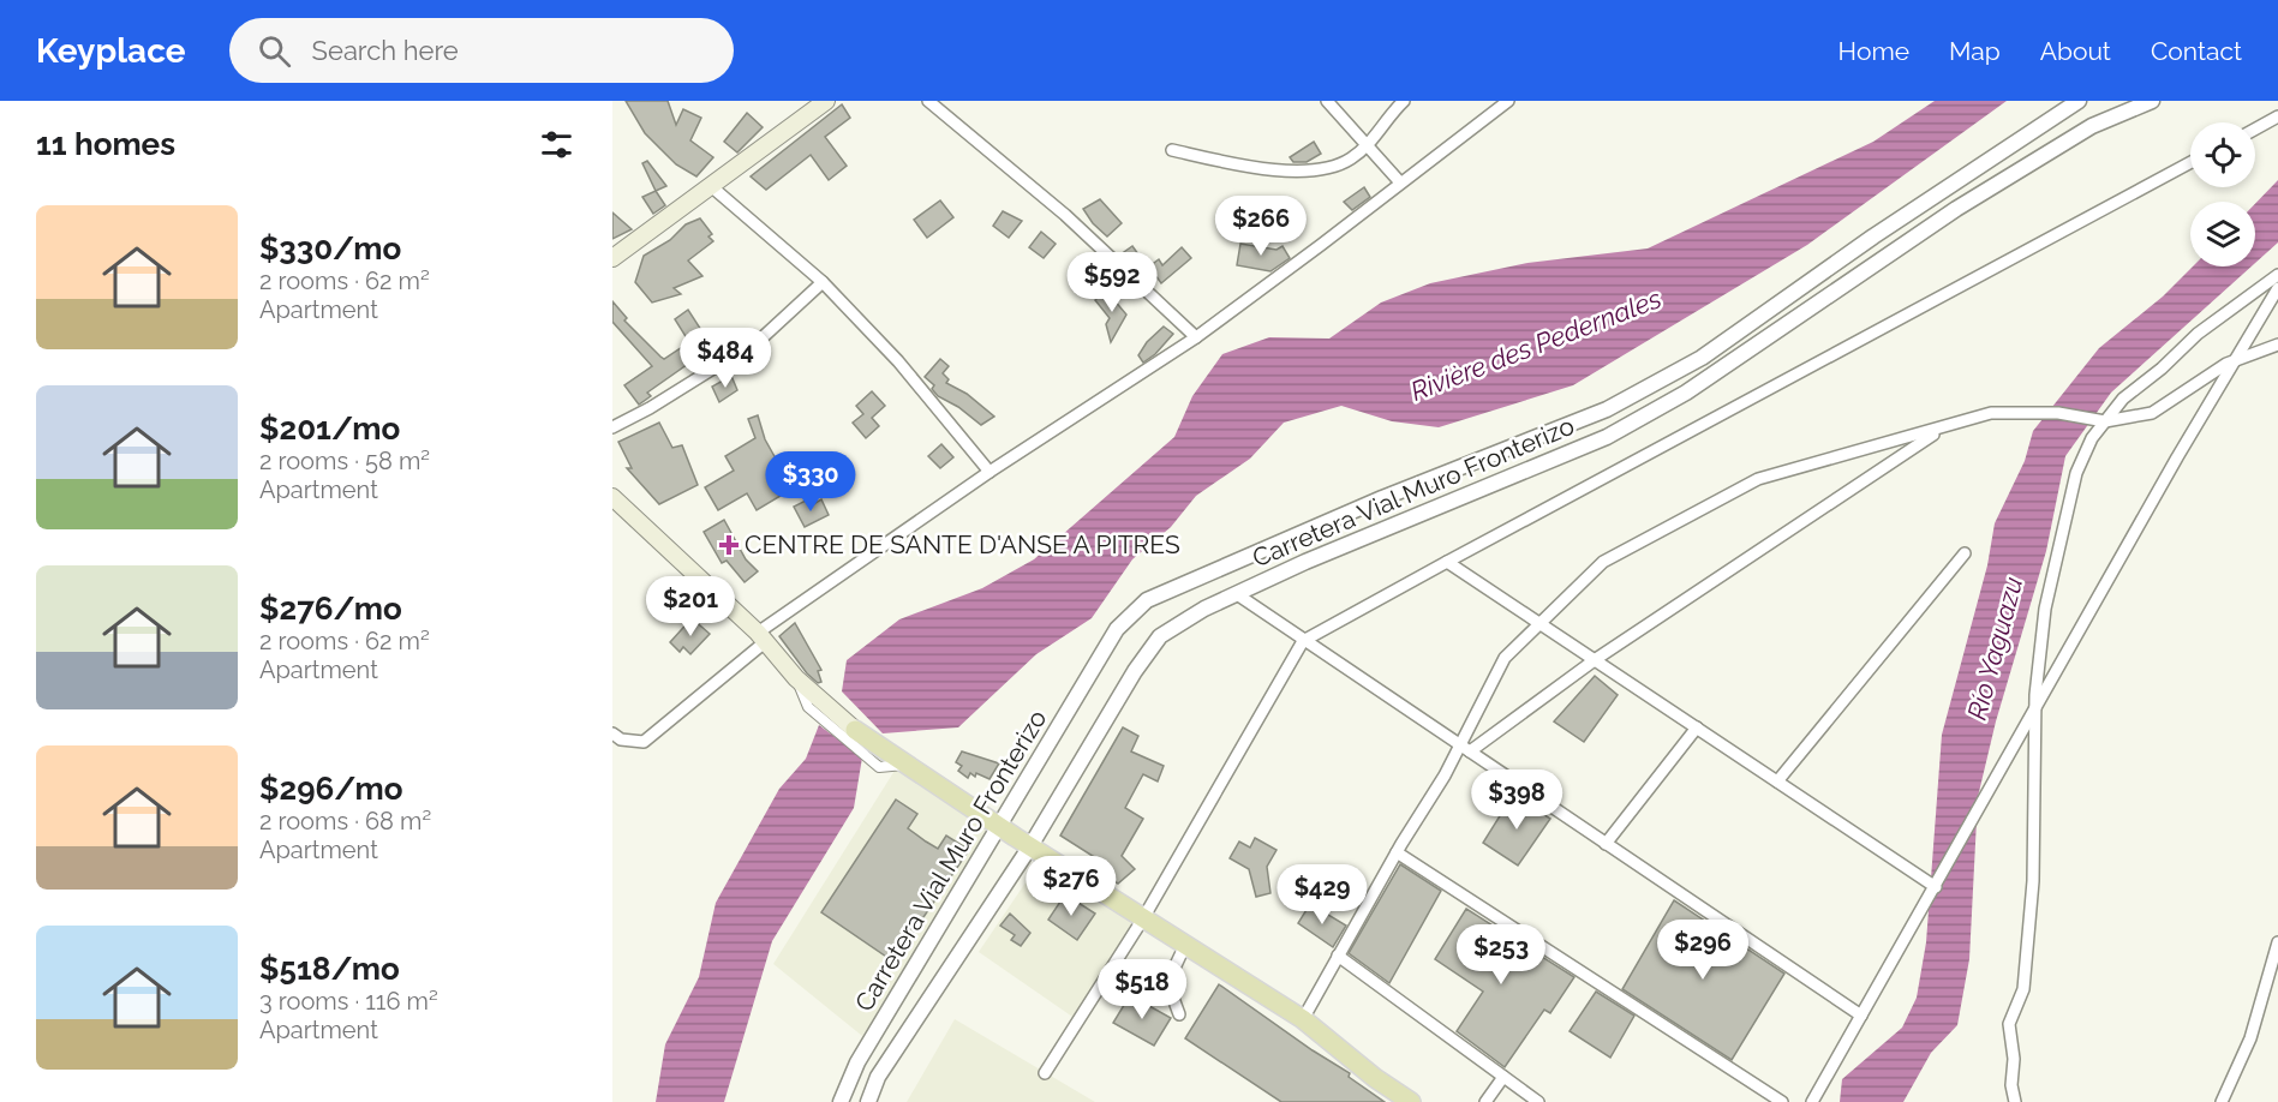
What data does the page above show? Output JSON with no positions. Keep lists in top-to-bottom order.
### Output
{
  "streets": {
    "street": ["Carretera Vial Muro Fronterizo"]
  },
  "water": ["Rivière des Pedernales", "Río Yaguazu"],
  "places": {
    "health": ["CENTRE DE SANTE D'ANSE A PITRES"]
  },
  "page": {
    "header": "Keyplace",
    "search": "Search here",
    "nav": [
      "Home",
      "Map",
      "About",
      "Contact"
    ],
    "heading": "11 homes",
    "list": [
      {
        "name": "$330/mo",
        "note": "2 rooms · 62 m² · Apartment"
      },
      {
        "name": "$201/mo",
        "note": "2 rooms · 58 m² · Apartment"
      },
      {
        "name": "$276/mo",
        "note": "2 rooms · 62 m² · Apartment"
      },
      {
        "name": "$296/mo",
        "note": "2 rooms · 68 m² · Apartment"
      },
      {
        "name": "$518/mo",
        "note": "3 rooms · 116 m² · Apartment"
      }
    ],
    "price": [
      "$266",
      "$592",
      "$484",
      "$330",
      "$201",
      "$398",
      "$276",
      "$429",
      "$296",
      "$253",
      "$518"
    ]
  }
}
